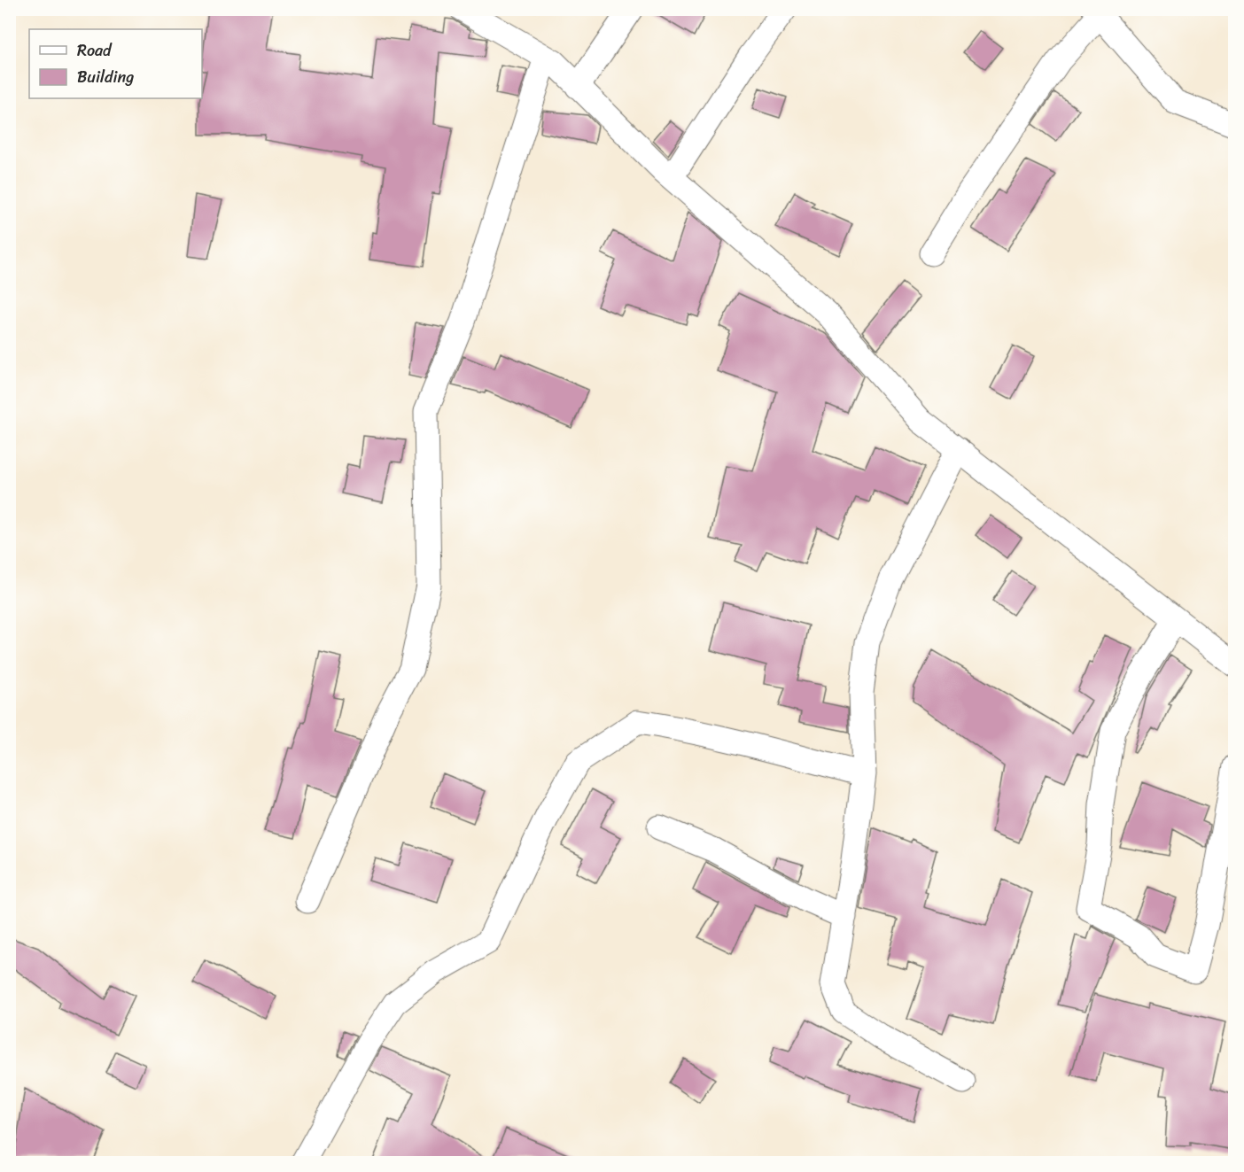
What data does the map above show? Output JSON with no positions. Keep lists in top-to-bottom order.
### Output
{
  "legend": ["Road", "Building"]
}
